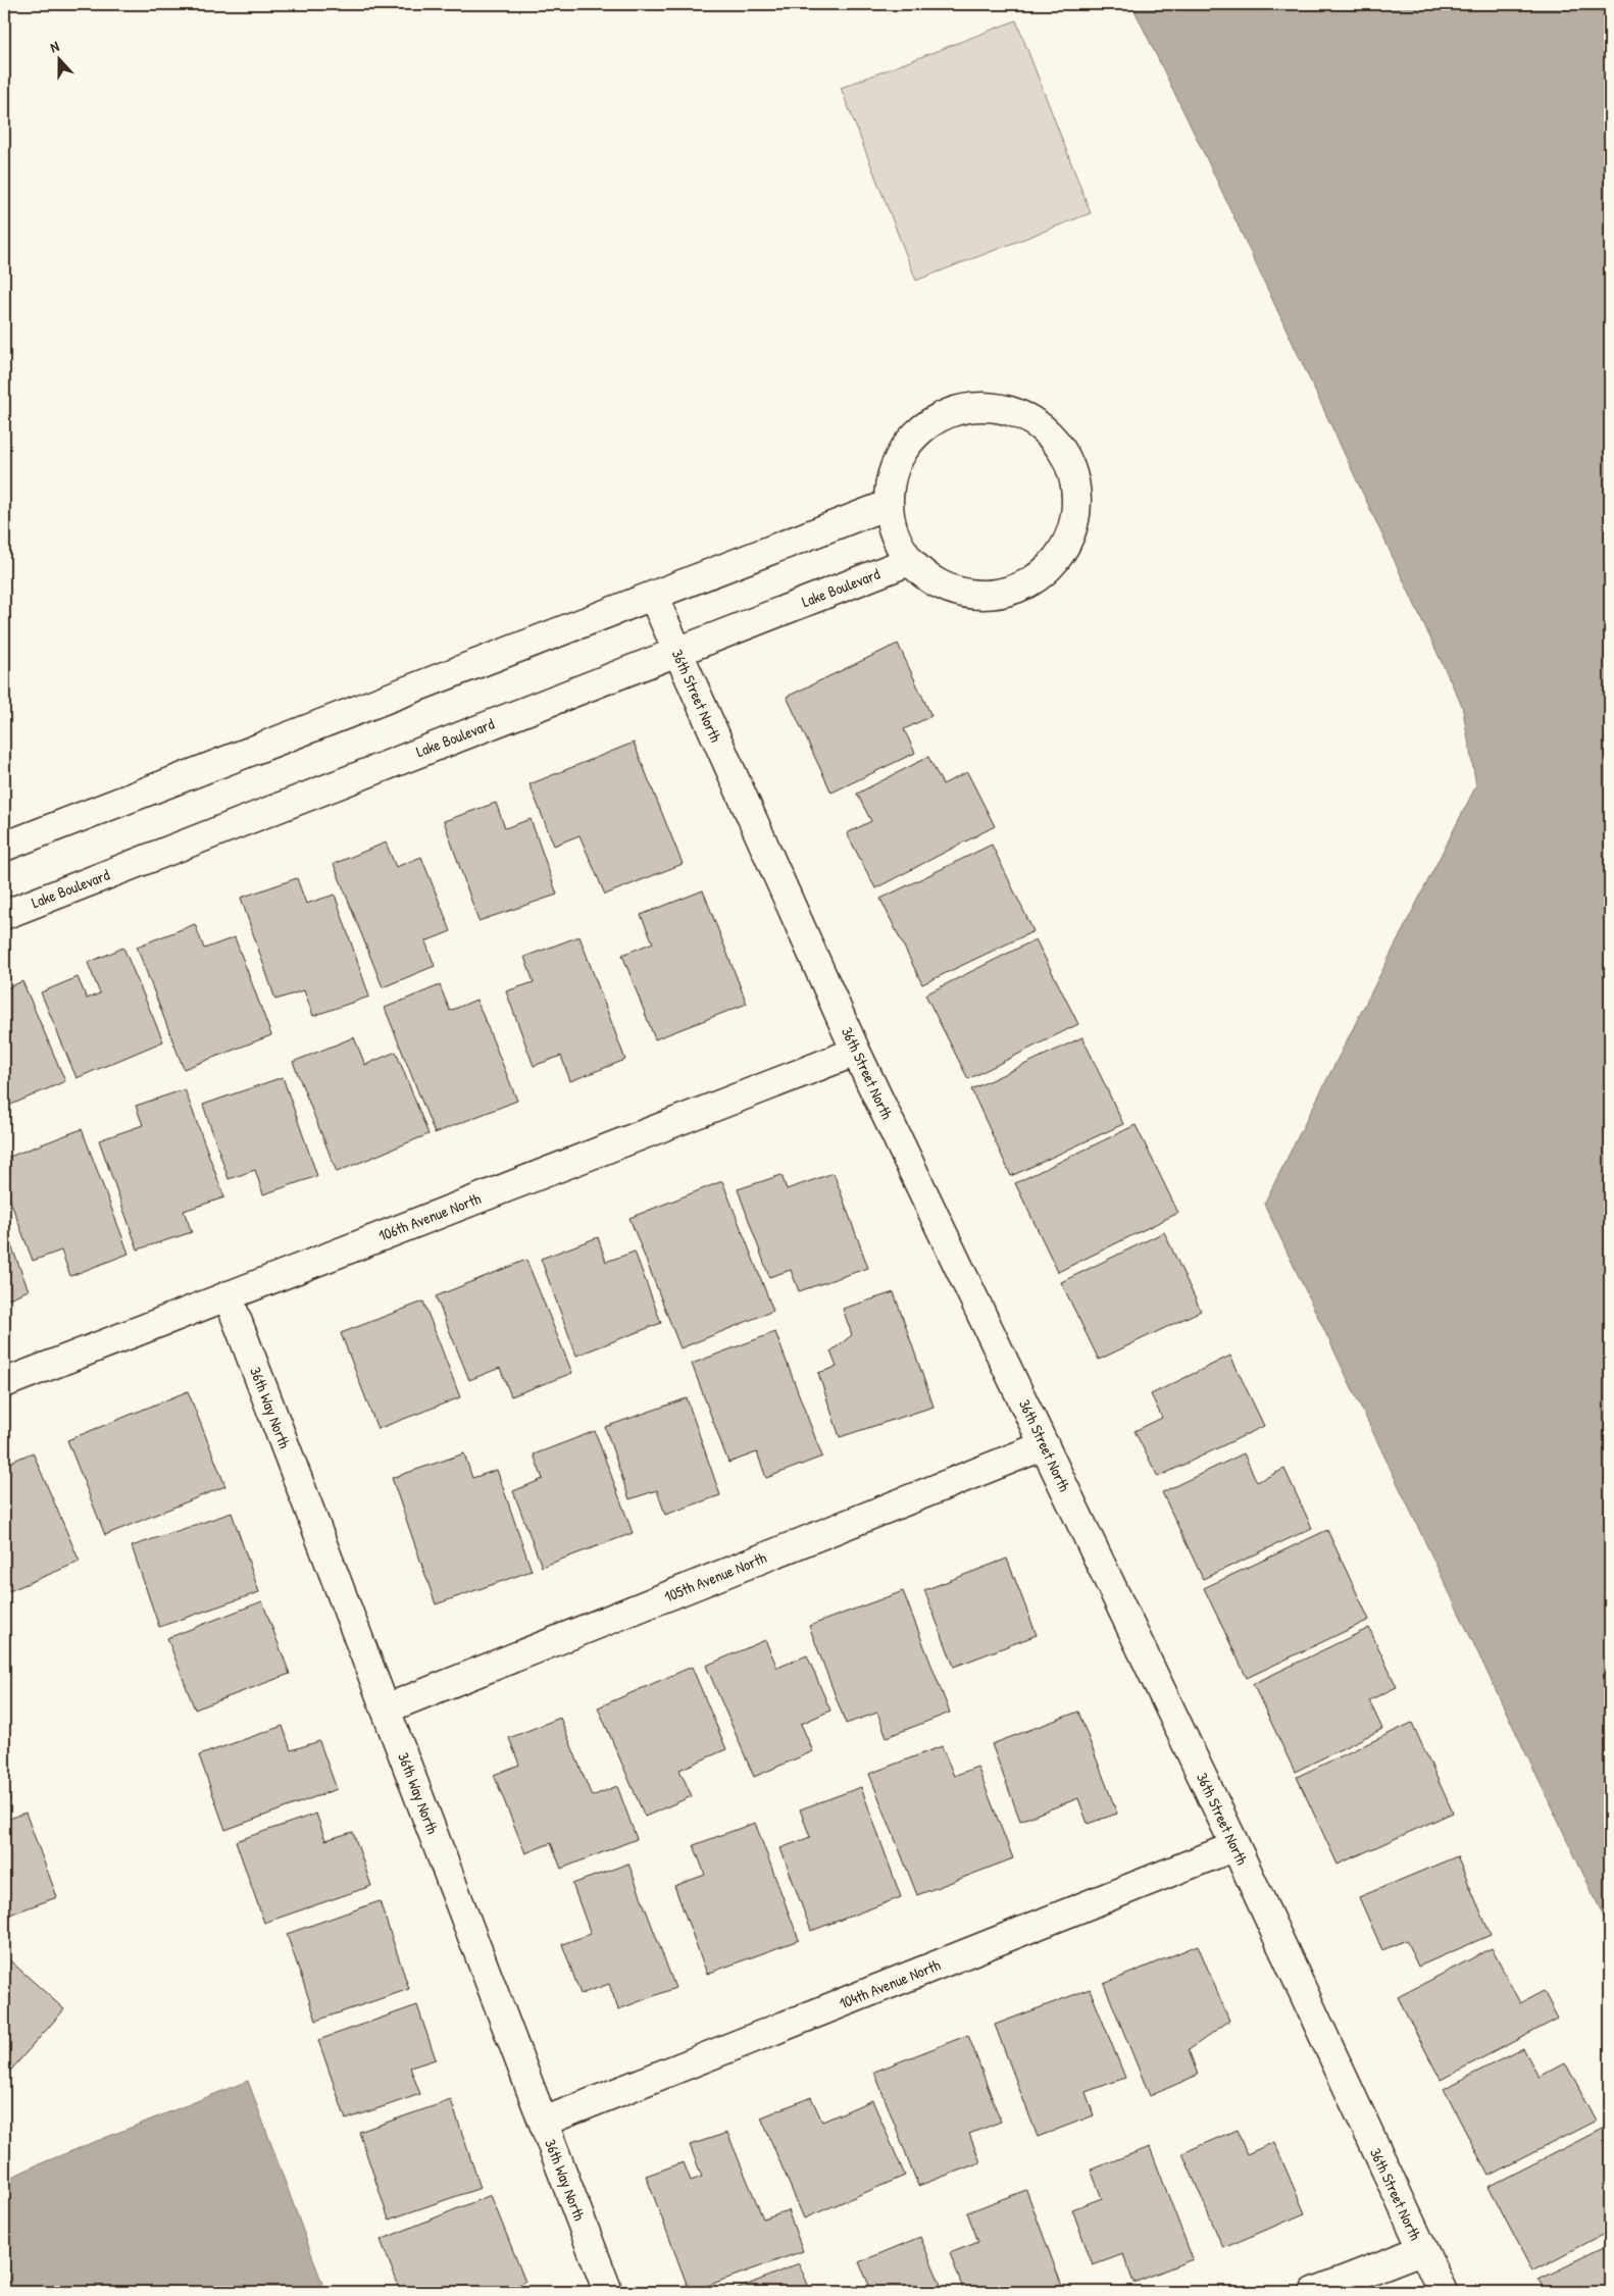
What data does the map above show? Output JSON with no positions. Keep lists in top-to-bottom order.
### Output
{
  "streets": {
    "street": [
      "Lake Boulevard",
      "36th Street North",
      "106th Avenue North",
      "36th Way North",
      "105th Avenue North",
      "104th Avenue North"
    ]
  },
  "crossings": [
    ["Lake Boulevard", "36th Street North"],
    ["36th Street North", "106th Avenue North"],
    ["36th Street North", "105th Avenue North"],
    ["36th Street North", "104th Avenue North"],
    ["106th Avenue North", "36th Way North"],
    ["36th Way North", "105th Avenue North"],
    ["36th Way North", "104th Avenue North"]
  ],
  "north": "top"
}
